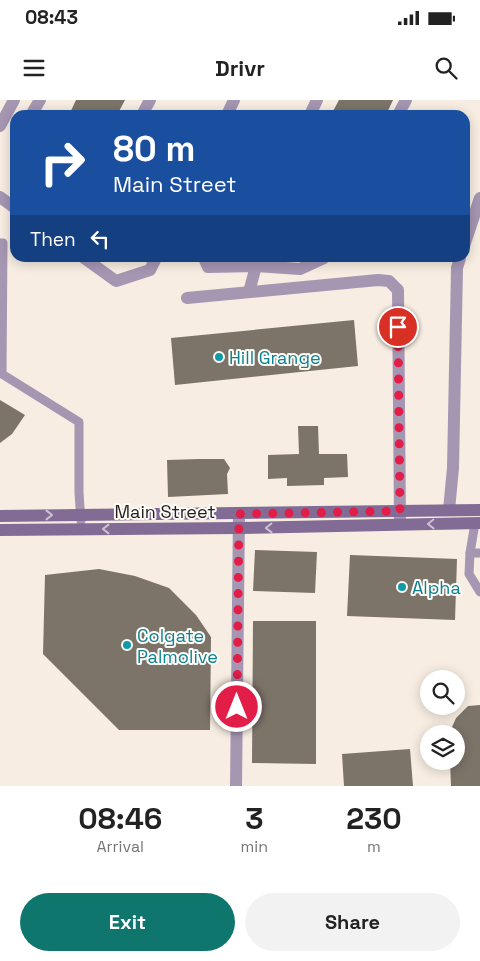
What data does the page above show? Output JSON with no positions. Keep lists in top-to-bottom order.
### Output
{
  "streets": {
    "main road": ["Main Street"]
  },
  "places": ["Hill Grange", "Alpha", "Colgate Palmolive"],
  "page": {
    "status": "08:43",
    "header": "Drivr",
    "turn": ["80 m", "Main Street"],
    "then": "Then",
    "eta": [
      "08:46",
      "Arrival",
      "3",
      "min",
      "230",
      "m"
    ],
    "buttons": ["Exit", "Share"]
  }
}
